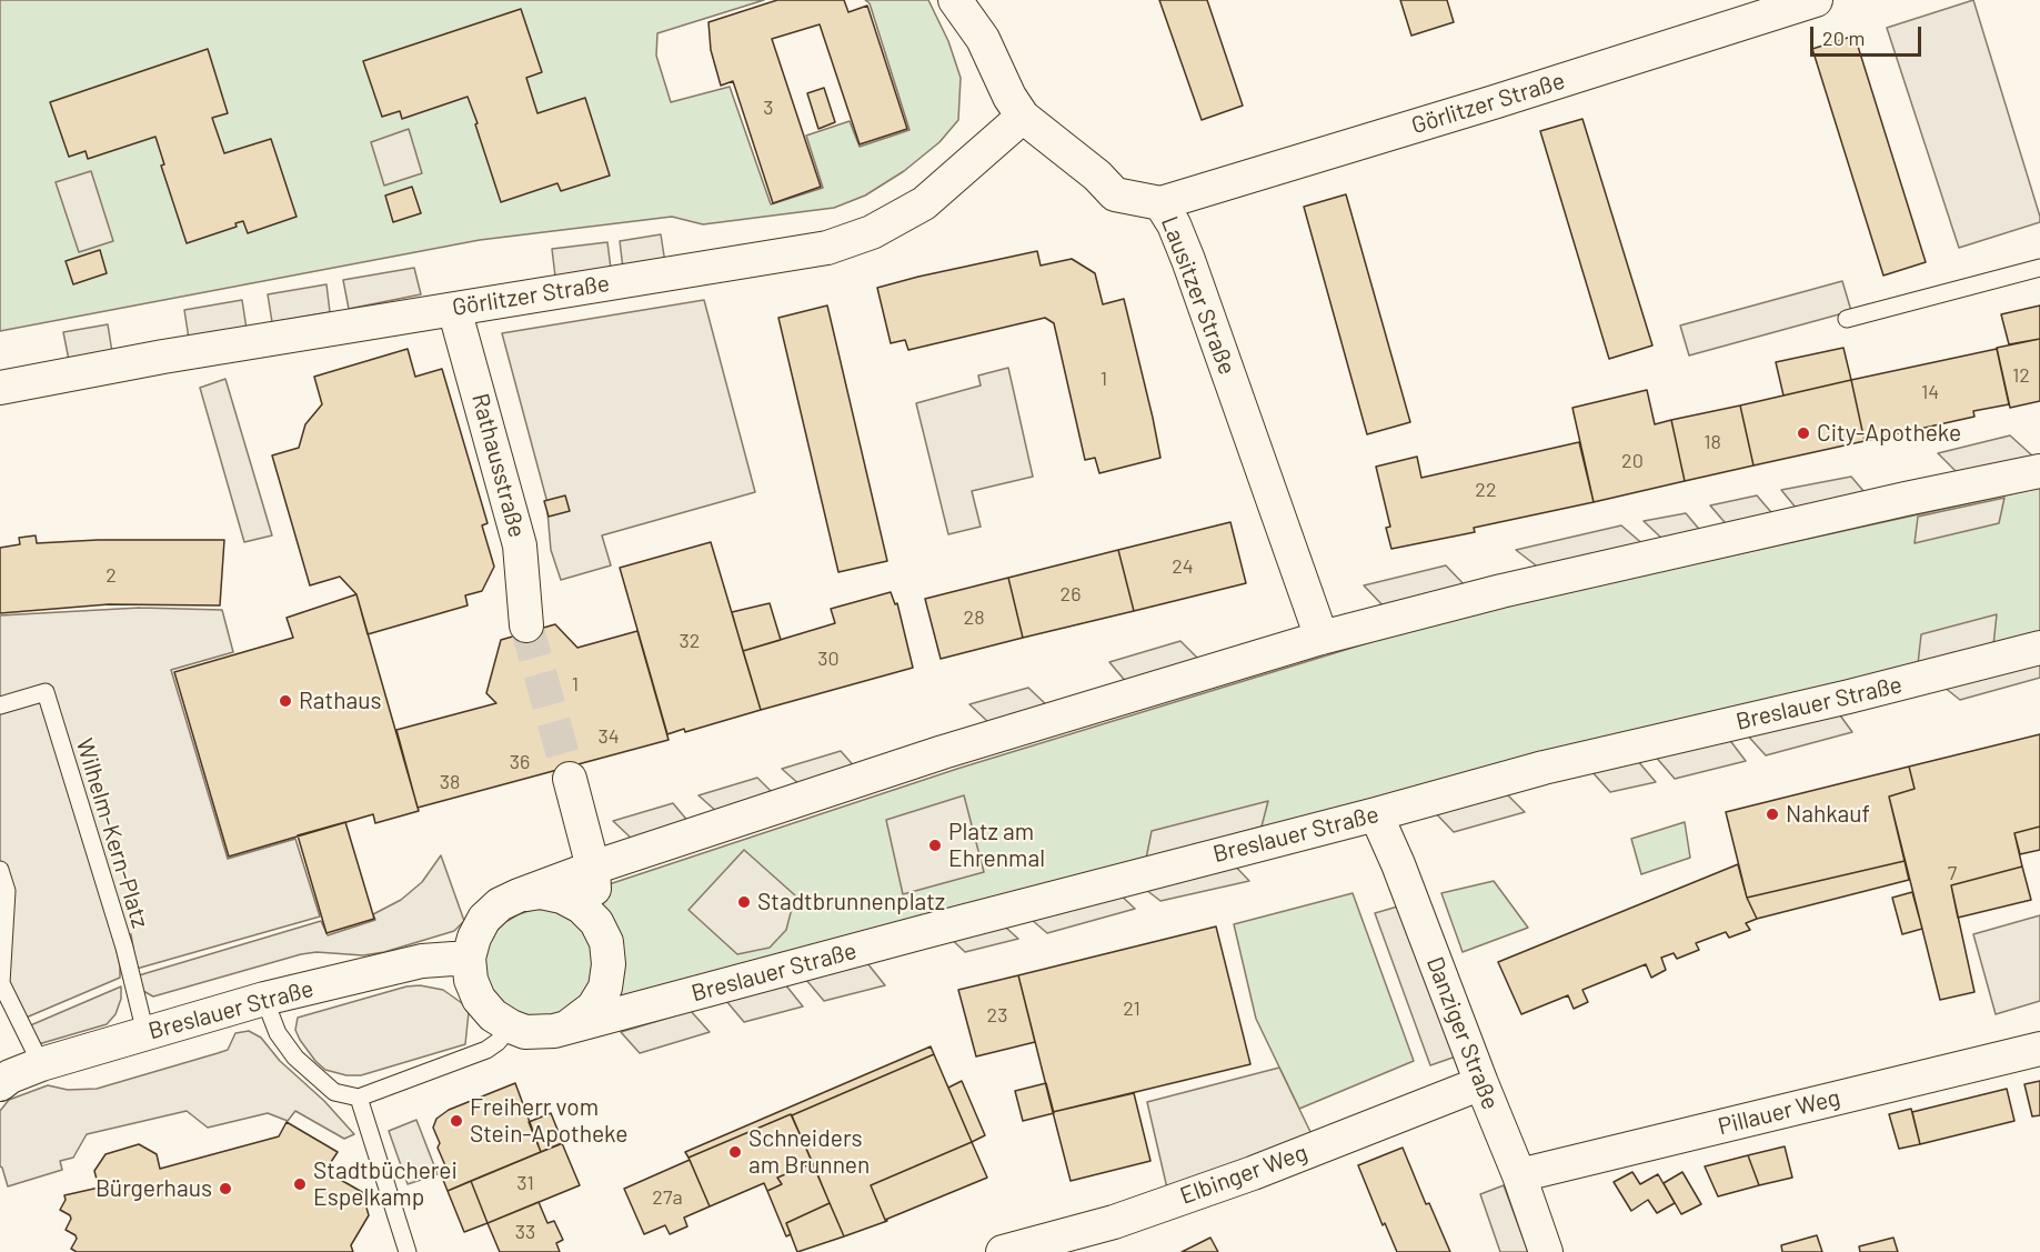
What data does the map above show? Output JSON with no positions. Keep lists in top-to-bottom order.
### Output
{
  "streets": {
    "street": [
      "Görlitzer Straße",
      "Lausitzer Straße",
      "Rathausstraße",
      "Breslauer Straße",
      "Danziger Straße",
      "Pillauer Weg",
      "Elbinger Weg"
    ],
    "lane": ["Wilhelm-Kern-Platz"]
  },
  "crossings": [
    ["Görlitzer Straße", "Lausitzer Straße"],
    ["Görlitzer Straße", "Rathausstraße"],
    ["Lausitzer Straße", "Breslauer Straße"],
    ["Breslauer Straße", "Wilhelm-Kern-Platz"],
    ["Breslauer Straße", "Danziger Straße"],
    ["Danziger Straße", "Pillauer Weg"],
    ["Danziger Straße", "Elbinger Weg"]
  ],
  "places": [
    "City-Apotheke",
    "Rathaus",
    "Nahkauf",
    "Platz am Ehrenmal",
    "Stadtbrunnenplatz",
    "Freiherr vom Stein-Apotheke",
    "Schneiders am Brunnen",
    "Stadtbücherei Espelkamp",
    "Bürgerhaus"
  ],
  "house_numbers": [
    "3",
    "12",
    "1",
    "14",
    "18",
    "20",
    "22",
    "24",
    "2",
    "26",
    "28",
    "32",
    "30",
    "1",
    "34",
    "36",
    "38",
    "7",
    "21",
    "23",
    "31",
    "27a",
    "33"
  ],
  "scale_bar": "20 m"
}
